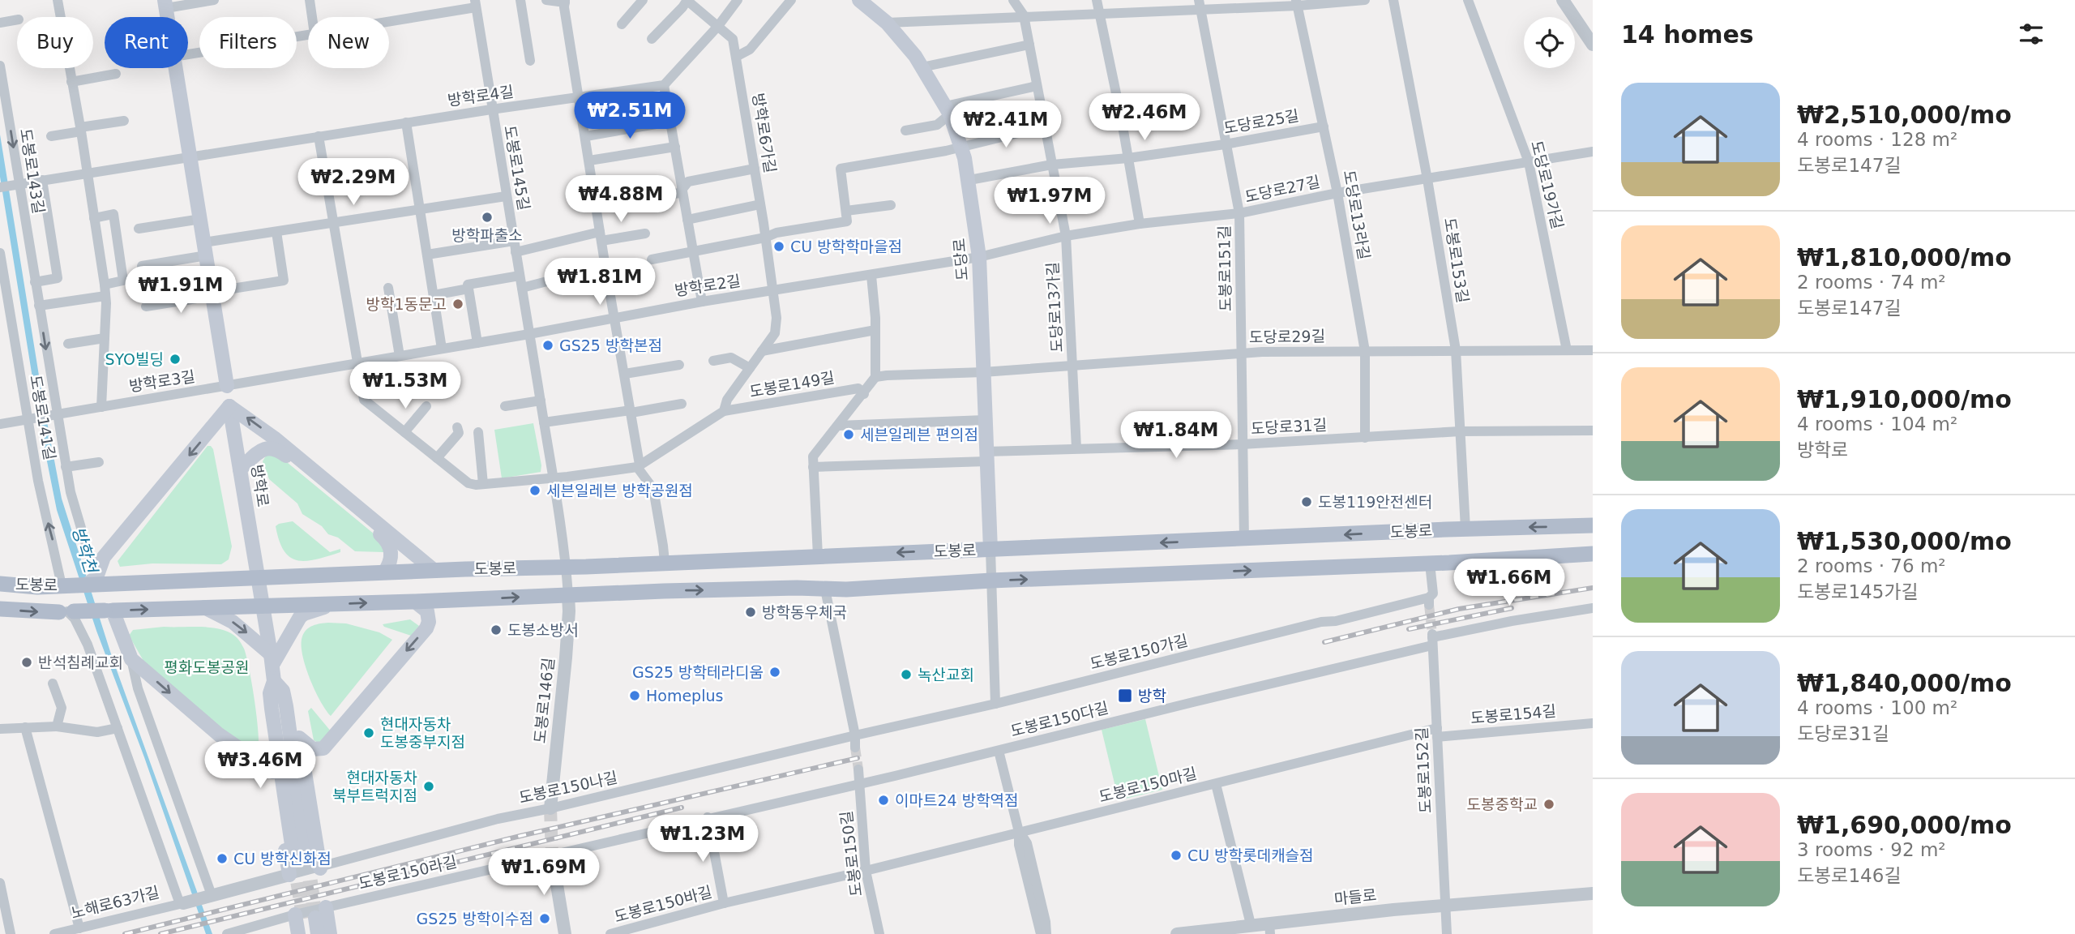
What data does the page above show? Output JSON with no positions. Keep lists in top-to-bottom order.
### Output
{
  "streets": {
    "main road": ["도당로", "방학로", "도봉로"],
    "street": [
      "방학로4길",
      "도당로25길",
      "방학로6가길",
      "도봉로145길",
      "도봉로143길",
      "도당로19가길",
      "도당로27길",
      "도당로13라길",
      "도봉로153길",
      "도봉로151길",
      "방학로2길",
      "도당로13가길",
      "도당로29길",
      "방학로3길",
      "도봉로149길",
      "도봉로141길",
      "도당로31길",
      "도봉로150가길",
      "도봉로146길",
      "도봉로154길",
      "도봉로150다길",
      "도봉로152길",
      "도봉로150마길",
      "도봉로150나길",
      "도봉로150길",
      "도봉로150라길",
      "마들로",
      "노해로63가길",
      "도봉로150바길"
    ]
  },
  "crossings": [
    ["방학로4길", "도봉로145길"],
    ["방학로4길", "방학로"],
    ["도당로25길", "도당로13라길"],
    ["도당로25길", "도당로"],
    ["도당로25길", "도봉로151길"],
    ["도당로25길", "도당로13가길"],
    ["방학로6가길", "방학로2길"],
    ["방학로6가길", "도봉로149길"],
    ["도봉로145길", "방학로2길"],
    ["도봉로145길", "도봉로"],
    ["도봉로145길", "도봉로146길"],
    ["도봉로143길", "방학로3길"],
    ["도당로19가길", "도당로27길"],
    ["도당로19가길", "도당로29길"],
    ["도당로27길", "도당로13라길"],
    ["도당로27길", "도당로"],
    ["도당로27길", "도봉로153길"],
    ["도당로27길", "도봉로151길"],
    ["도당로27길", "방학로2길"],
    ["도당로27길", "도당로13가길"],
    ["도당로13라길", "도당로29길"],
    ["도당로13라길", "도당로31길"],
    ["도당로", "방학로2길"],
    ["도당로", "도당로29길"],
    ["도당로", "도당로31길"],
    ["도당로", "도봉로"],
    ["도봉로153길", "도당로29길"],
    ["도봉로153길", "도당로31길"],
    ["도봉로153길", "도봉로"],
    ["도봉로151길", "도당로29길"],
    ["도봉로151길", "도당로31길"],
    ["도봉로151길", "도봉로"],
    ["방학로2길", "방학로3길"],
    ["방학로2길", "방학로"],
    ["도당로13가길", "도당로29길"],
    ["도당로13가길", "도당로31길"],
    ["방학로3길", "도봉로141길"],
    ["방학로3길", "방학로"],
    ["도봉로141길", "도봉로"],
    ["방학로", "도봉로"],
    ["도봉로", "도봉로150가길"],
    ["도봉로", "도봉로146길"],
    ["도봉로", "노해로63가길"],
    ["도봉로150가길", "도봉로150나길"],
    ["도봉로146길", "도봉로150나길"],
    ["도봉로154길", "도봉로152길"],
    ["도봉로154길", "도봉로150마길"],
    ["도봉로150다길", "도봉로152길"],
    ["도봉로150다길", "도봉로150길"],
    ["도봉로150다길", "도봉로150라길"],
    ["도봉로152길", "도봉로150마길"],
    ["도봉로152길", "마들로"],
    ["도봉로150마길", "도봉로150길"],
    ["도봉로150마길", "도봉로150바길"],
    ["도봉로150길", "도봉로150라길"],
    ["도봉로150길", "도봉로150바길"],
    ["도봉로150라길", "도봉로150바길"]
  ],
  "one_way": ["도봉로141길"],
  "water": ["방학천"],
  "parks": ["평화도봉공원"],
  "places": {
    "other": [
      "방학파출소",
      "CU 방학학마을점",
      "방학1동문고",
      "GS25 방학본점",
      "SYO빌딩",
      "세븐일레븐 편의점",
      "세븐일레븐 방학공원점",
      "도봉119안전센터",
      "방학동우체국",
      "도봉소방서",
      "반석침례교회",
      "GS25 방학테라디움",
      "녹산교회",
      "Homeplus",
      "현대자동차 도봉중부지점",
      "현대자동차 북부트럭지점",
      "이마트24 방학역점",
      "도봉중학교",
      "CU 방학롯데캐슬점",
      "CU 방학신화점",
      "GS25 방학이수점"
    ],
    "transit": ["방학"]
  },
  "page": {
    "heading": "14 homes",
    "chip": [
      "Buy",
      "Rent",
      "Filters",
      "New"
    ],
    "list": [
      {
        "name": "₩2,510,000/mo",
        "note": "4 rooms · 128 m² · 도봉로147길"
      },
      {
        "name": "₩1,810,000/mo",
        "note": "2 rooms · 74 m² · 도봉로147길"
      },
      {
        "name": "₩1,910,000/mo",
        "note": "4 rooms · 104 m² · 방학로"
      },
      {
        "name": "₩1,530,000/mo",
        "note": "2 rooms · 76 m² · 도봉로145가길"
      },
      {
        "name": "₩1,840,000/mo",
        "note": "4 rooms · 100 m² · 도당로31길"
      },
      {
        "name": "₩1,690,000/mo",
        "note": "3 rooms · 92 m² · 도봉로146길"
      }
    ],
    "price": [
      "₩2.51M",
      "₩2.46M",
      "₩2.41M",
      "₩2.29M",
      "₩4.88M",
      "₩1.97M",
      "₩1.81M",
      "₩1.91M",
      "₩1.53M",
      "₩1.84M",
      "₩1.66M",
      "₩3.46M",
      "₩1.23M",
      "₩1.69M"
    ]
  }
}
